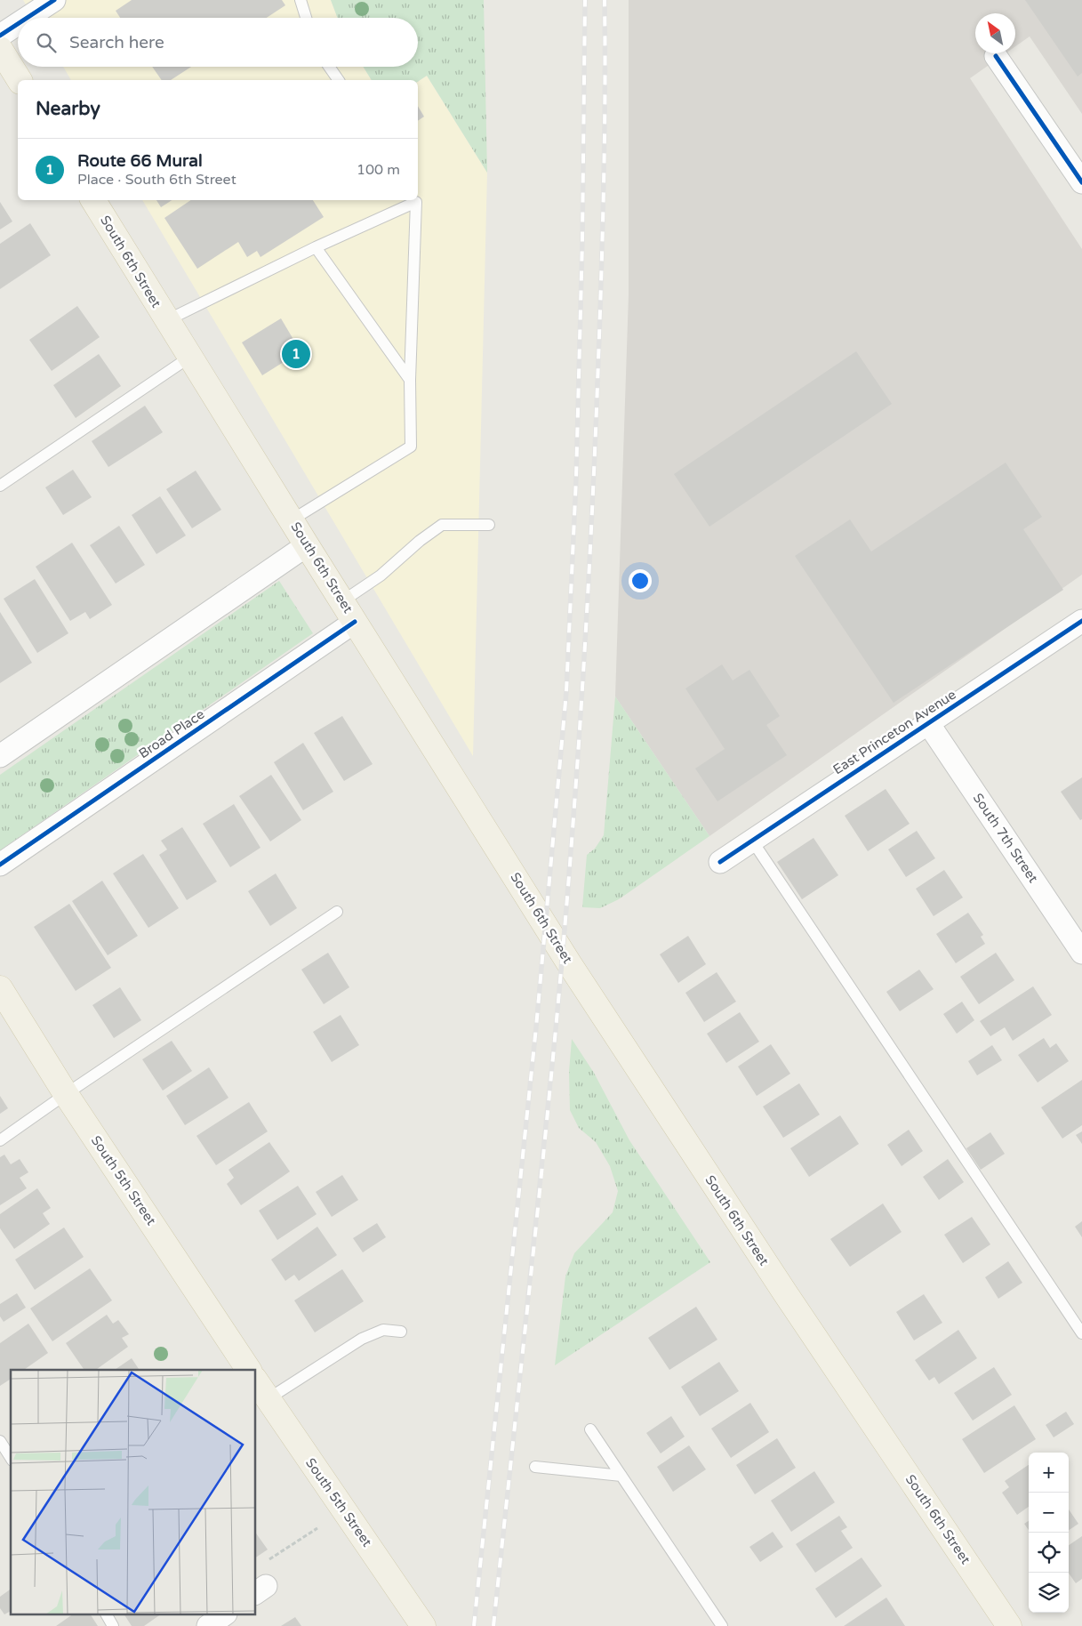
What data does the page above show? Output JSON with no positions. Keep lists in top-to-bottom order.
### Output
{
  "streets": {
    "main road": ["South 6th Street", "South 5th Street"],
    "street": ["East Princeton Avenue", "Broad Place", "South 7th Street"]
  },
  "crossings": [
    ["South 6th Street", "Broad Place"],
    ["East Princeton Avenue", "South 7th Street"]
  ],
  "north": "top left",
  "page": {
    "search": "Search here",
    "heading": "Nearby",
    "list": [
      {
        "mark": "1",
        "name": "Route 66 Mural",
        "note": "Place · South 6th Street",
        "value": "100 m"
      }
    ],
    "pins": "1",
    "map_buttons": ["+", "−"]
  }
}
